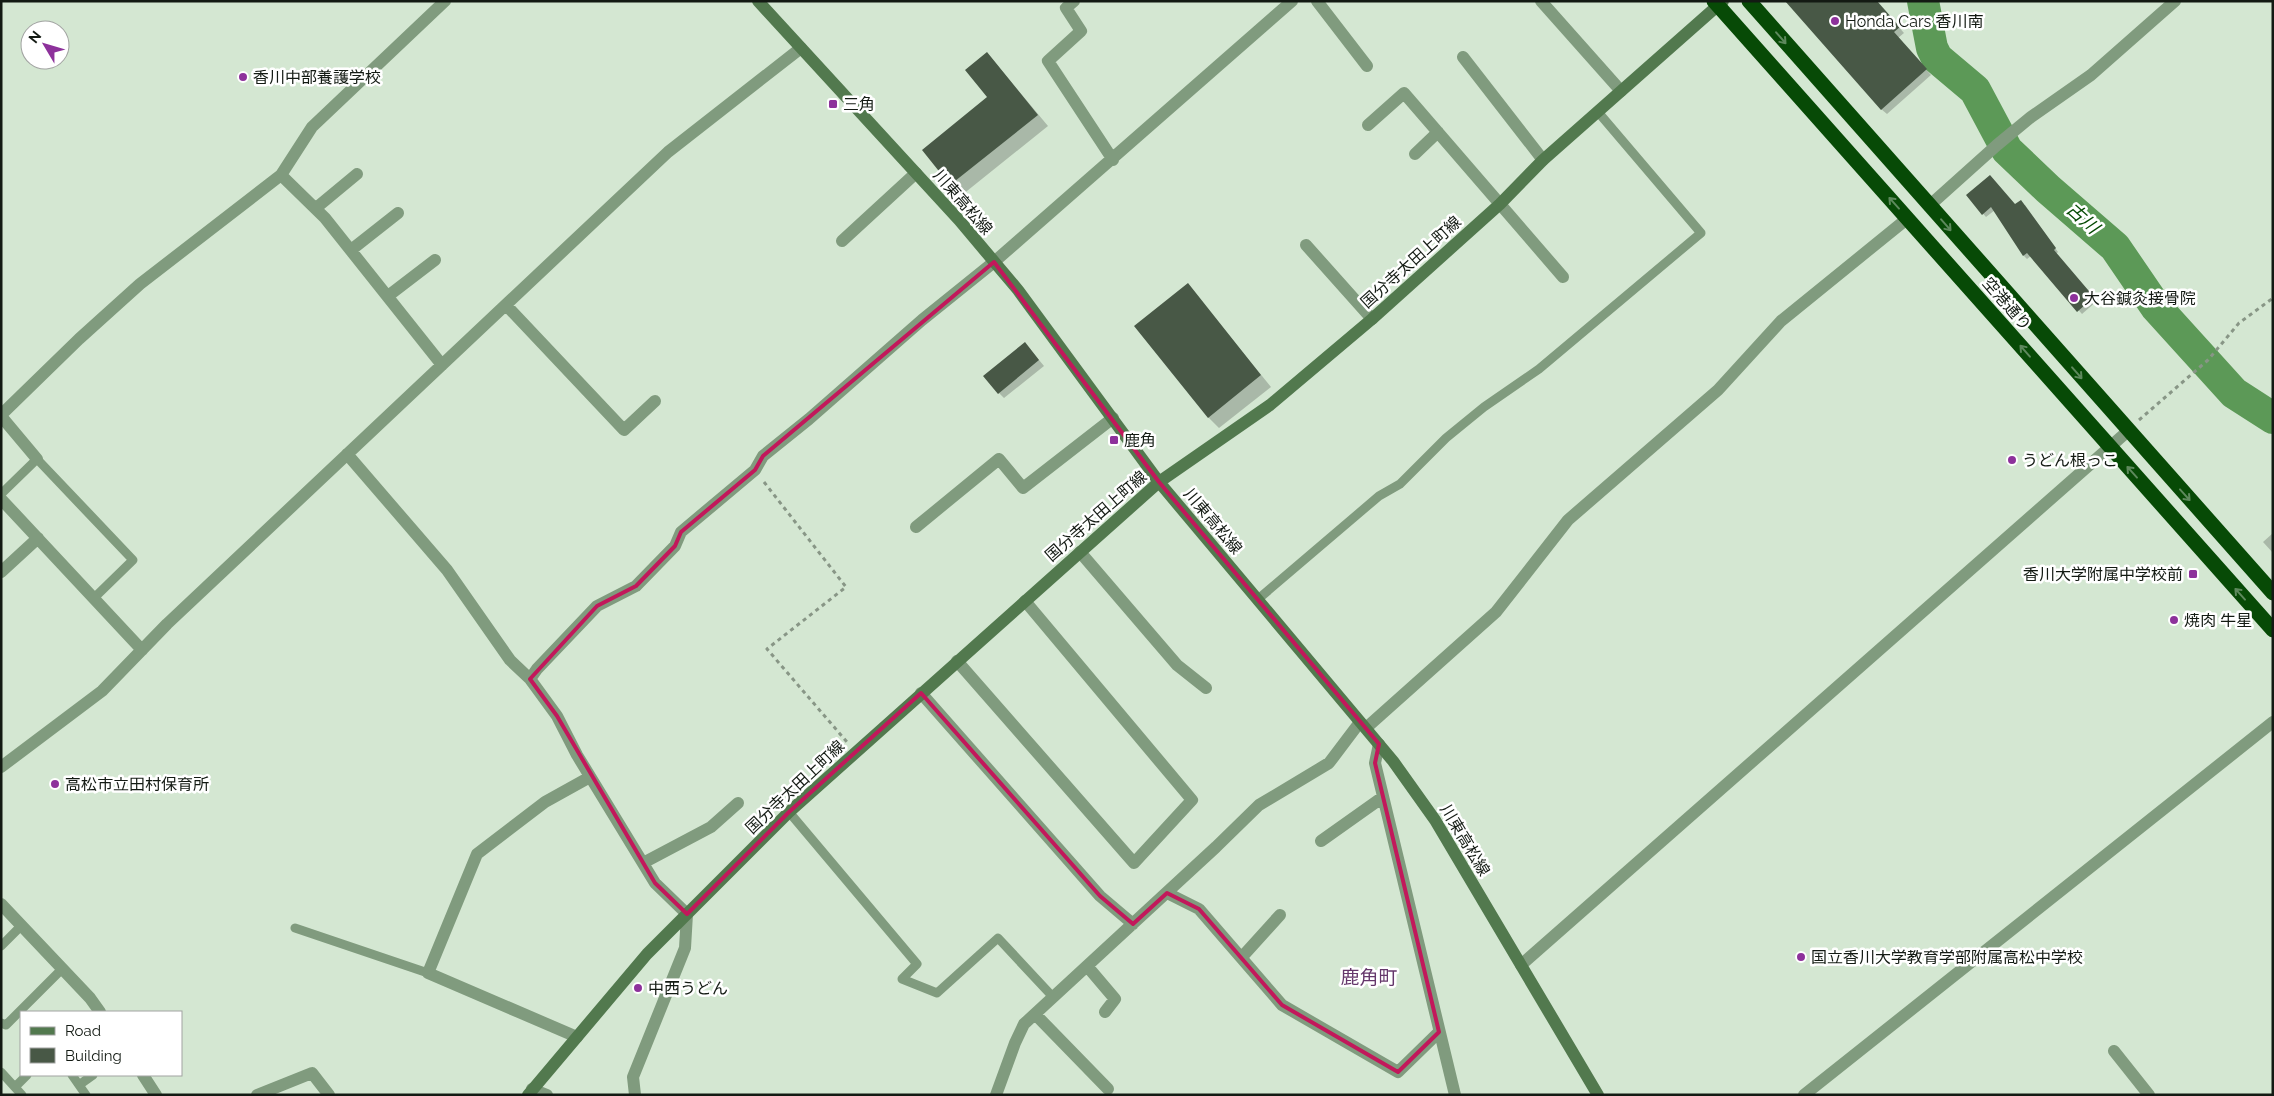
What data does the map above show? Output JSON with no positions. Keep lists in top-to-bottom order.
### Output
{
  "streets": {
    "highway": ["空港通り"],
    "main road": ["川東高松線", "国分寺太田上町線"]
  },
  "crossings": [
    ["川東高松線", "国分寺太田上町線"],
    ["国分寺太田上町線", "空港通り"]
  ],
  "districts": ["鹿角町"],
  "water": ["古川"],
  "places": {
    "other": [
      "Honda Cars 香川南",
      "香川中部養護学校",
      "大谷鍼灸接骨院",
      "うどん根っこ",
      "焼肉 牛星",
      "高松市立田村保育所",
      "国立香川大学教育学部附属高松中学校",
      "中西うどん"
    ],
    "transit": ["三角", "鹿角", "香川大学附属中学校前"]
  },
  "legend": ["Road", "Building"],
  "north": "top left"
}
